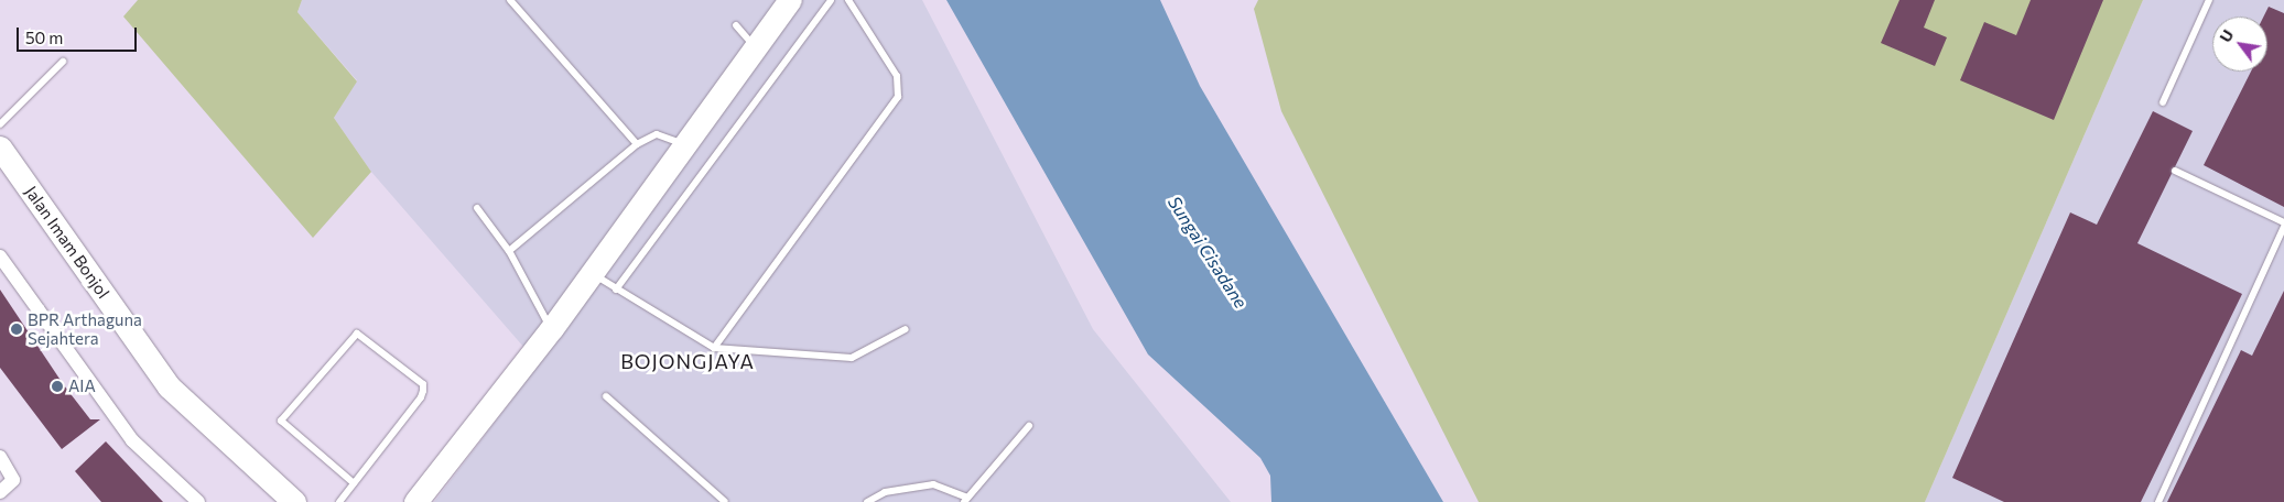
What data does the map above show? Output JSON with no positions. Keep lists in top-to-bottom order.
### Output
{
  "streets": {
    "main road": ["Jalan Imam Bonjol"]
  },
  "districts": ["BOJONGJAYA"],
  "water": ["Sungai Cisadane"],
  "places": ["BPR Arthaguna Sejahtera", "AIA"],
  "scale_bar": "50 m",
  "north": "top left"
}
